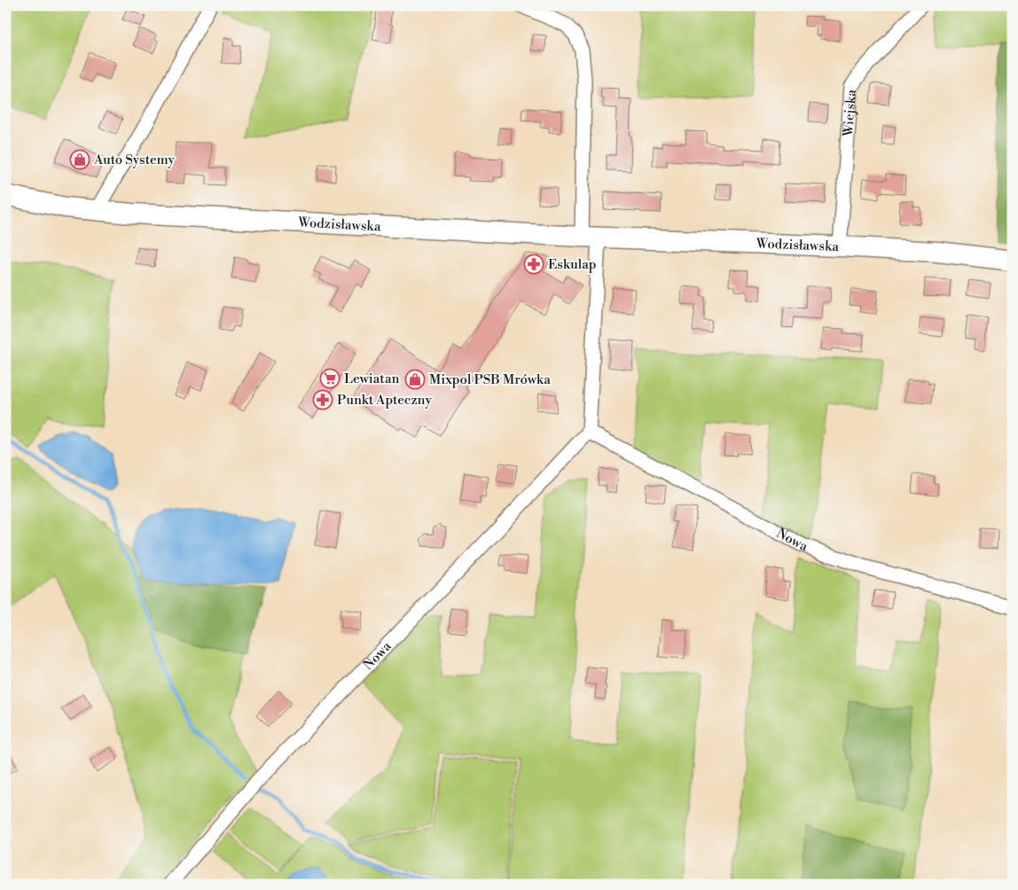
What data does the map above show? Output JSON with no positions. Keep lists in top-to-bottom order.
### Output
{
  "streets": {
    "street": ["Wiejska", "Wodzisławska", "Nowa"]
  },
  "crossings": [
    ["Wiejska", "Wodzisławska"]
  ],
  "places": {
    "shop": ["Auto Systemy", "Mixpol PSB Mrówka"],
    "pharmacy": ["Eskulap", "Punkt Apteczny"],
    "supermarket": ["Lewiatan"]
  }
}
